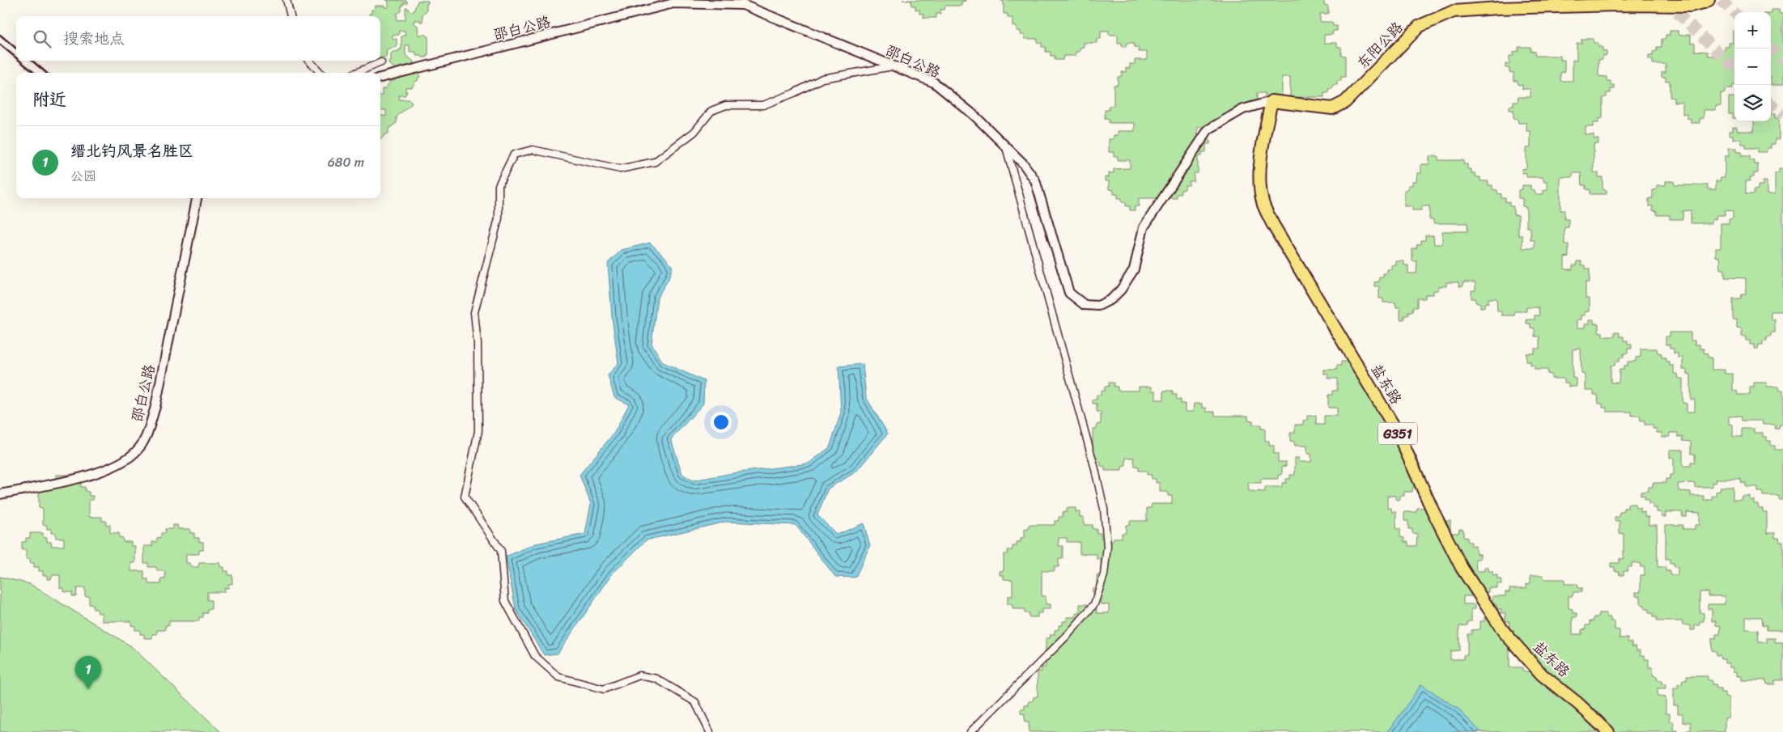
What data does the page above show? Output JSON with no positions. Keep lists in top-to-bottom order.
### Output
{
  "streets": {
    "highway": ["东阳公路", "盐东路", "G351"],
    "street": ["邵白公路"]
  },
  "crossings": [
    ["邵白公路", "东阳公路"],
    ["邵白公路", "盐东路"],
    ["东阳公路", "盐东路"]
  ],
  "page": {
    "map_buttons": ["+", "−"],
    "search": "搜索地点",
    "heading": "附近",
    "list": [
      {
        "mark": "1",
        "name": "缙北钓风景名胜区",
        "note": "公园",
        "value": "680 m"
      }
    ],
    "pins": "1"
  }
}
